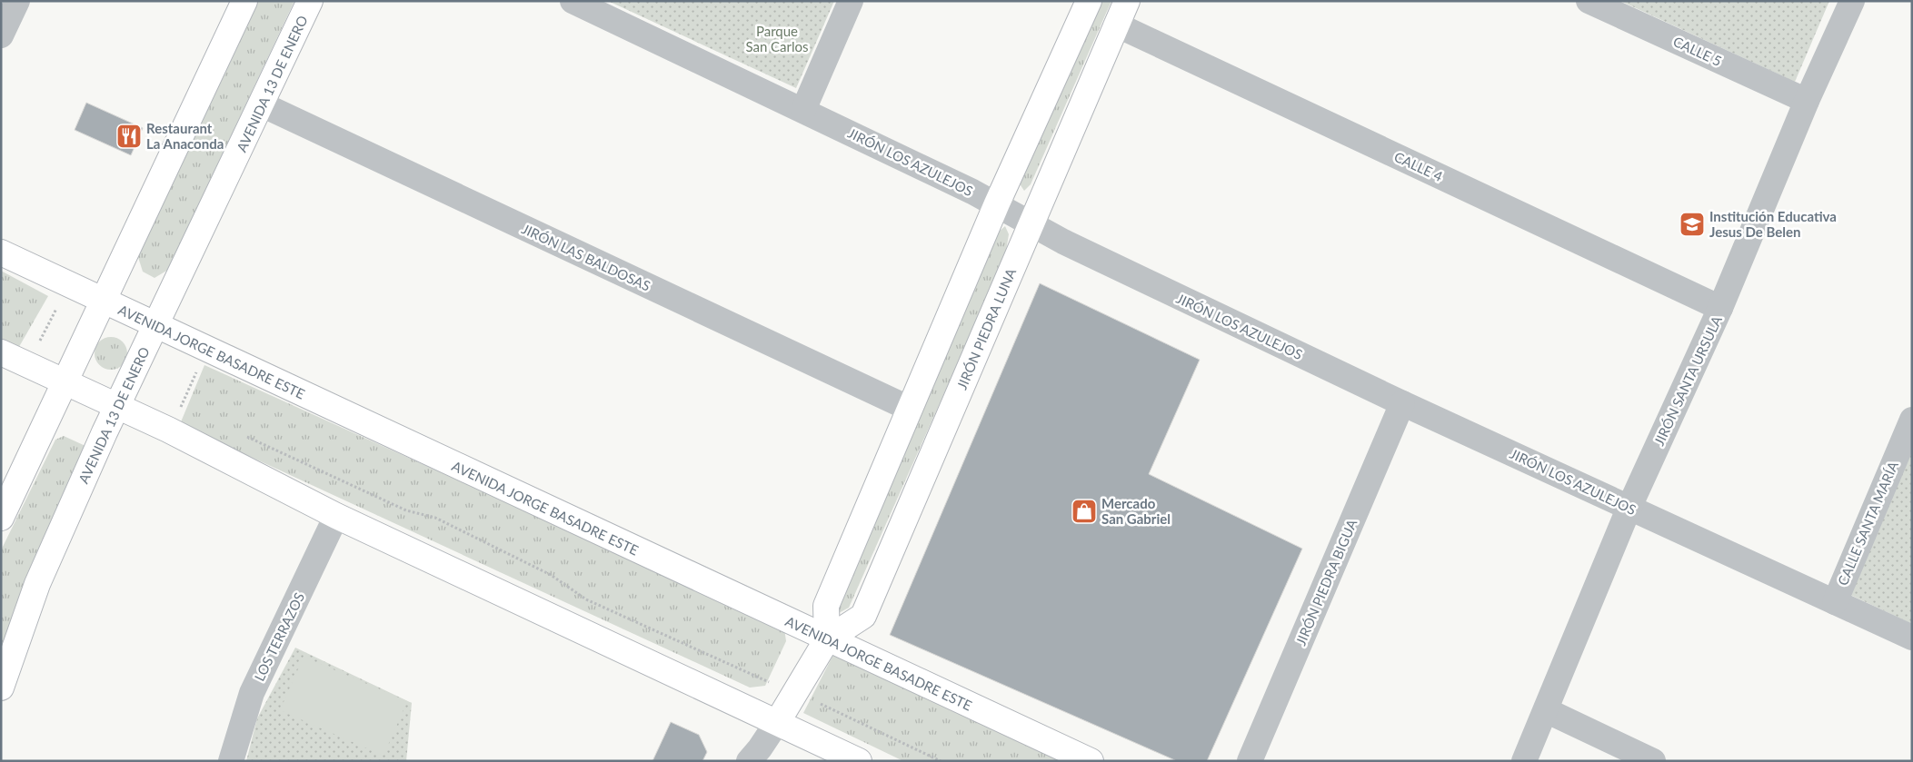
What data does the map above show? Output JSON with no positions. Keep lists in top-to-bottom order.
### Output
{
  "streets": {
    "main road": ["AVENIDA 13 DE ENERO", "JIRÓN PIEDRA LUNA", "AVENIDA JORGE BASADRE ESTE"],
    "street": [
      "CALLE 5",
      "JIRÓN LOS AZULEJOS",
      "CALLE 4",
      "JIRÓN LAS BALDOSAS",
      "JIRÓN SANTA URSULA",
      "CALLE SANTA MARÍA",
      "JIRÓN PIEDRA BIGUA",
      "LOS TERRAZOS"
    ]
  },
  "crossings": [
    ["CALLE 5", "JIRÓN SANTA URSULA"],
    ["AVENIDA 13 DE ENERO", "JIRÓN LAS BALDOSAS"],
    ["AVENIDA 13 DE ENERO", "AVENIDA JORGE BASADRE ESTE"],
    ["JIRÓN LOS AZULEJOS", "JIRÓN PIEDRA LUNA"],
    ["JIRÓN LOS AZULEJOS", "JIRÓN SANTA URSULA"],
    ["JIRÓN LOS AZULEJOS", "CALLE SANTA MARÍA"],
    ["JIRÓN LOS AZULEJOS", "JIRÓN PIEDRA BIGUA"],
    ["CALLE 4", "JIRÓN PIEDRA LUNA"],
    ["CALLE 4", "JIRÓN SANTA URSULA"],
    ["JIRÓN PIEDRA LUNA", "AVENIDA JORGE BASADRE ESTE"]
  ],
  "parks": ["Parque San Carlos"],
  "places": {
    "restaurant": ["Restaurant La Anaconda"],
    "school or university": ["Institución Educativa Jesus De Belen"],
    "shop": ["Mercado San Gabriel"]
  }
}
